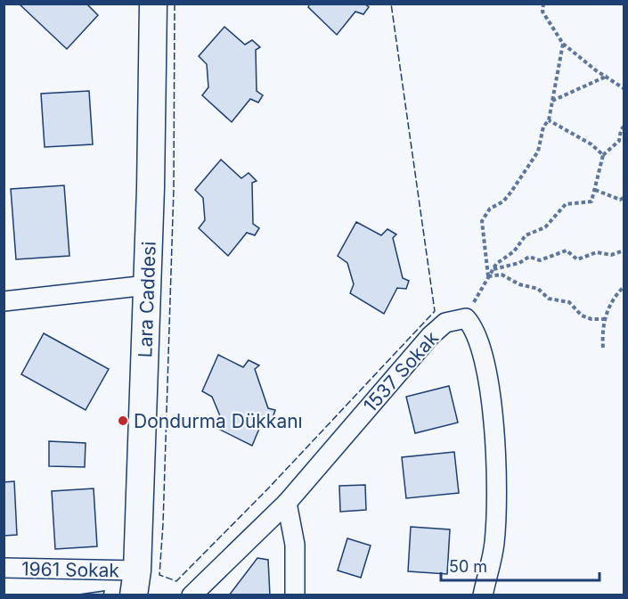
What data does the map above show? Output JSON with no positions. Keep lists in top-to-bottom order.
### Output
{
  "streets": {
    "street": ["Lara Caddesi", "1537 Sokak", "1961 Sokak"]
  },
  "crossings": [
    ["Lara Caddesi", "1961 Sokak"]
  ],
  "places": ["Dondurma Dükkanı"],
  "scale_bar": "50 m"
}
